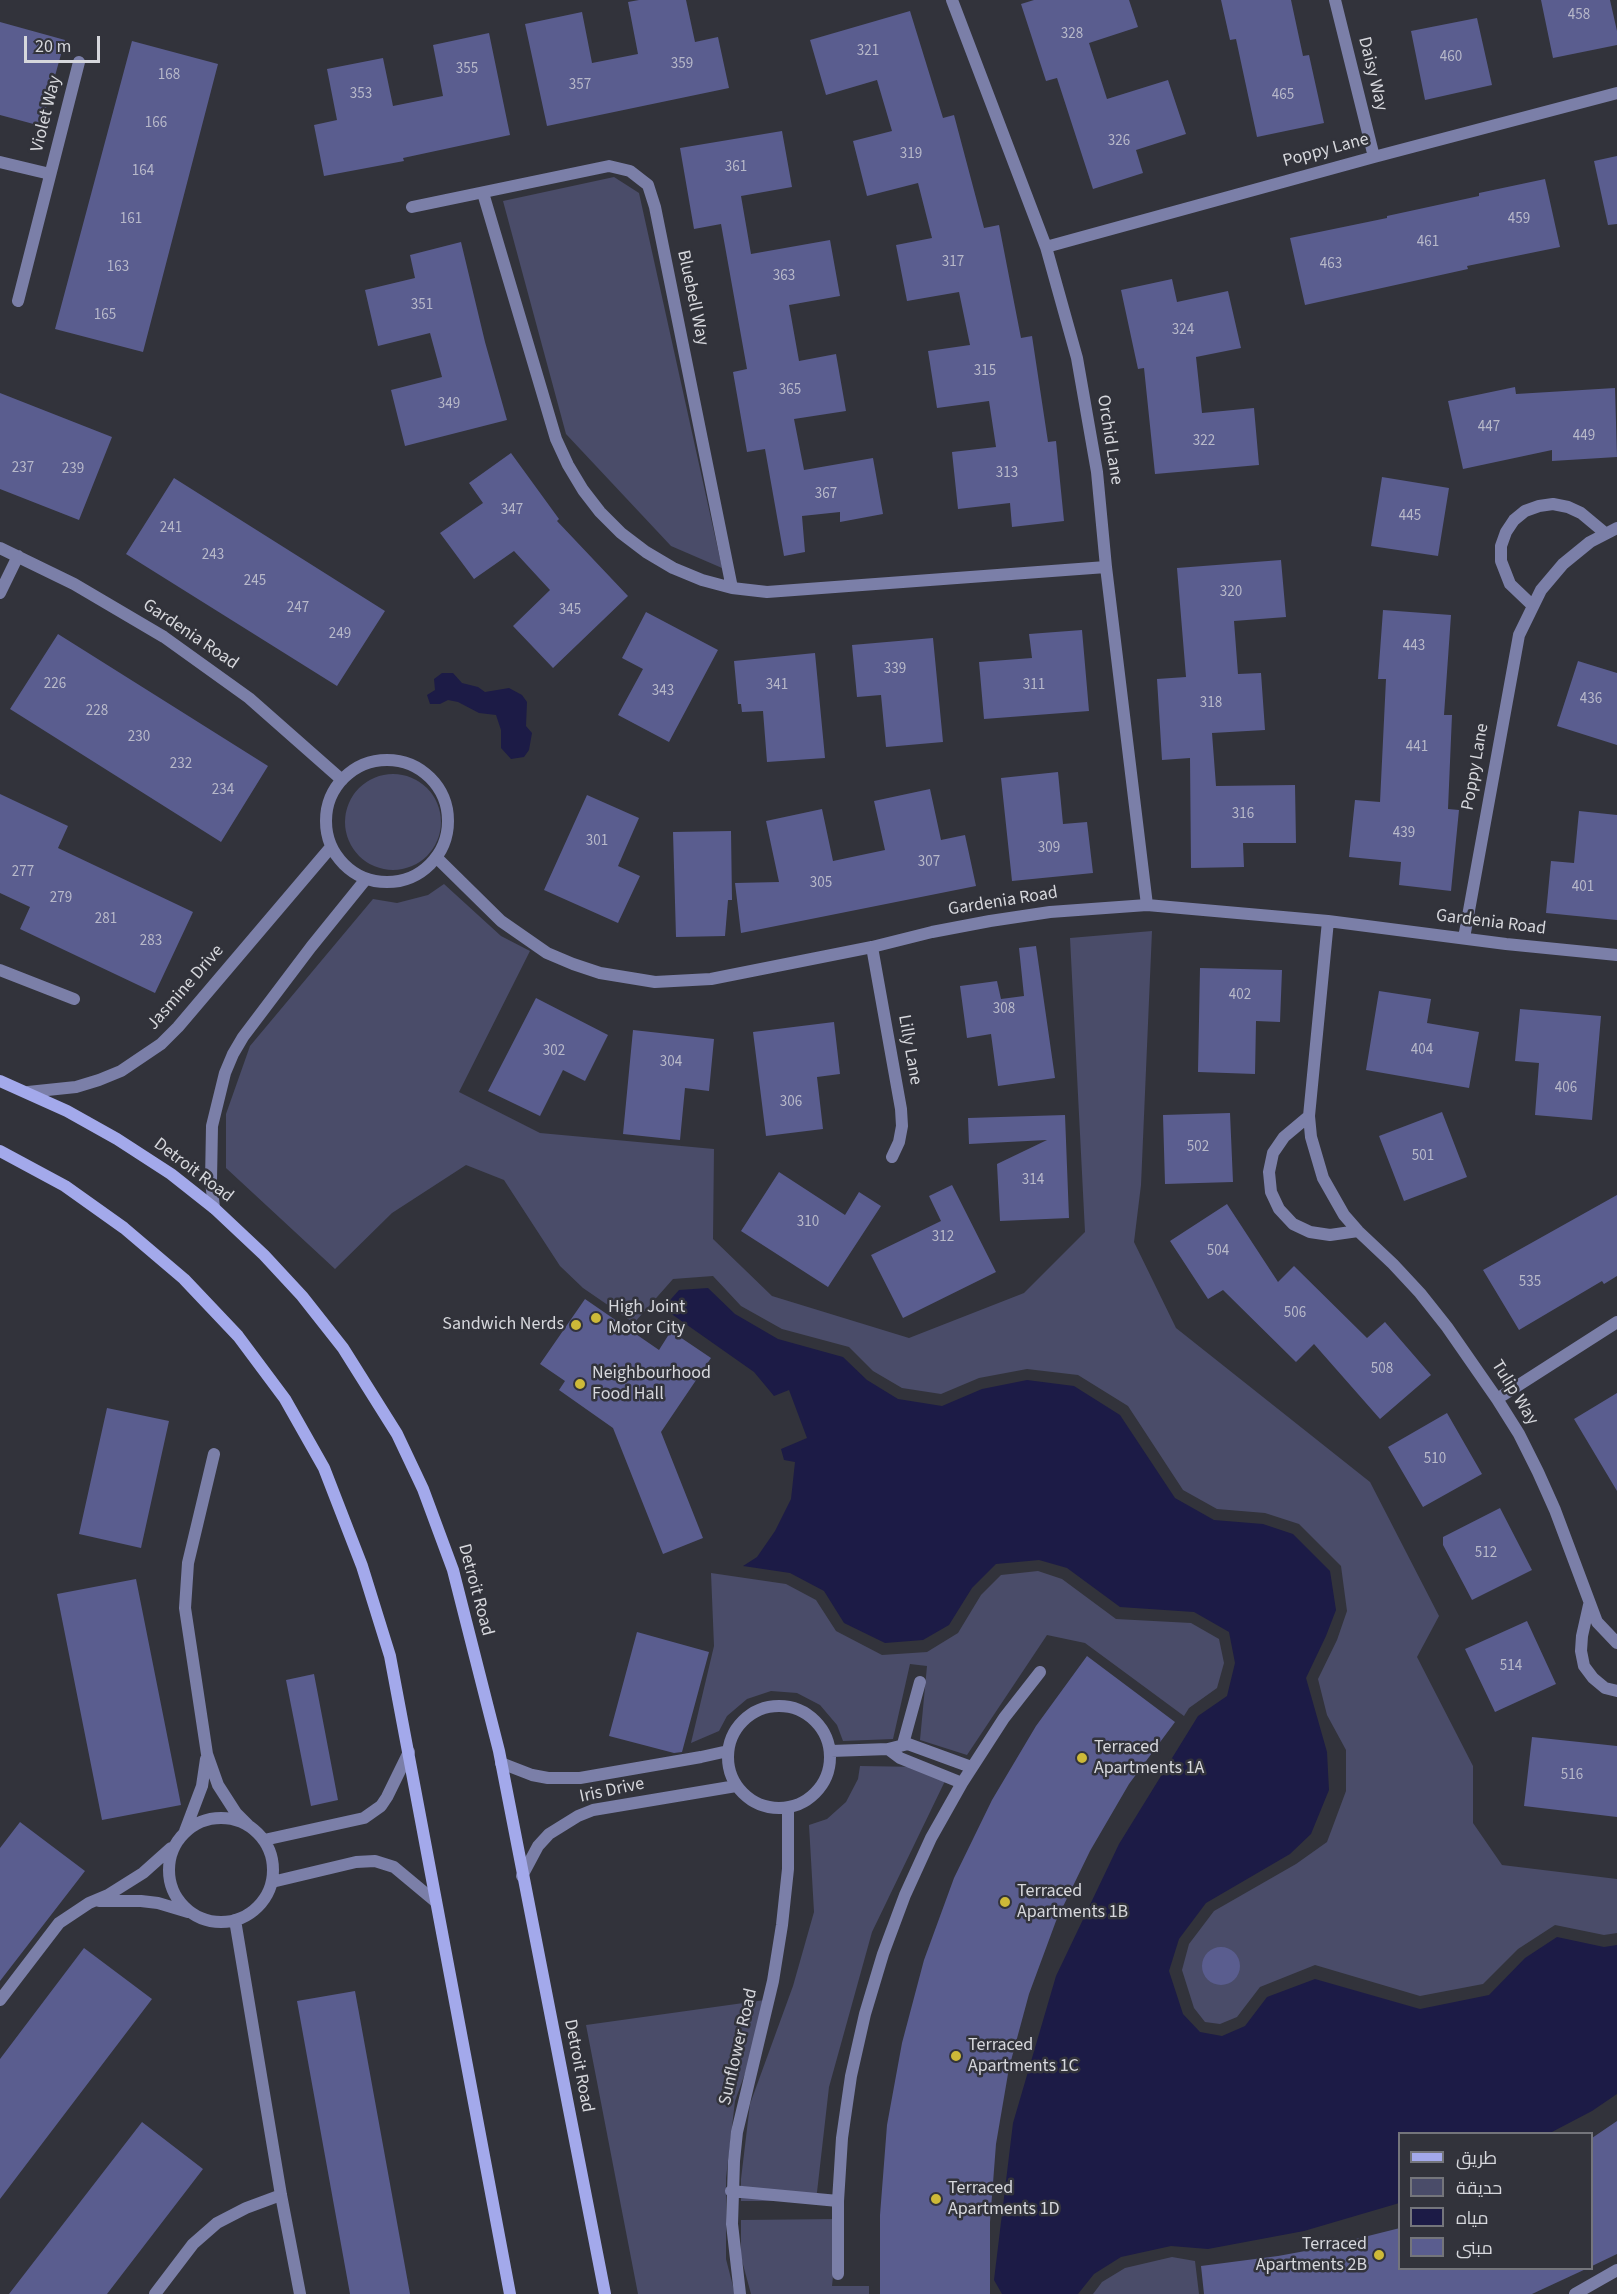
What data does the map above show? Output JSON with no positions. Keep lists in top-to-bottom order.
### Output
{
  "streets": {
    "street": [
      "Daisy Way",
      "Violet Way",
      "Poppy Lane",
      "Bluebell Way",
      "Orchid Lane",
      "Gardenia Road",
      "Jasmine Drive",
      "Lilly Lane",
      "Detroit Road",
      "Tulip Way",
      "Iris Drive",
      "Sunflower Road"
    ]
  },
  "crossings": [
    ["Daisy Way", "Poppy Lane"],
    ["Poppy Lane", "Orchid Lane"],
    ["Poppy Lane", "Gardenia Road"],
    ["Orchid Lane", "Gardenia Road"],
    ["Gardenia Road", "Jasmine Drive"],
    ["Gardenia Road", "Lilly Lane"],
    ["Gardenia Road", "Tulip Way"],
    ["Jasmine Drive", "Detroit Road"],
    ["Detroit Road", "Iris Drive"],
    ["Iris Drive", "Sunflower Road"]
  ],
  "places": [
    "High Joint Motor City",
    "Sandwich Nerds",
    "Neighbourhood Food Hall",
    "Terraced Apartments 1A",
    "Terraced Apartments 1B",
    "Terraced Apartments 1C",
    "Terraced Apartments 1D",
    "Terraced Apartments 2B"
  ],
  "house_numbers": [
    "458",
    "328",
    "321",
    "460",
    "359",
    "355",
    "168",
    "357",
    "353",
    "465",
    "166",
    "326",
    "319",
    "361",
    "164",
    "161",
    "459",
    "461",
    "317",
    "463",
    "163",
    "363",
    "351",
    "165",
    "324",
    "315",
    "365",
    "349",
    "447",
    "449",
    "322",
    "237",
    "239",
    "313",
    "367",
    "347",
    "445",
    "241",
    "243",
    "245",
    "320",
    "247",
    "345",
    "249",
    "443",
    "339",
    "226",
    "341",
    "311",
    "343",
    "436",
    "318",
    "228",
    "230",
    "441",
    "232",
    "234",
    "316",
    "439",
    "301",
    "309",
    "307",
    "277",
    "305",
    "401",
    "279",
    "281",
    "283",
    "402",
    "308",
    "404",
    "302",
    "304",
    "406",
    "306",
    "502",
    "501",
    "314",
    "310",
    "312",
    "504",
    "535",
    "506",
    "508",
    "510",
    "512",
    "514",
    "516"
  ],
  "legend": [
    "طريق",
    "حديقة",
    "مياه",
    "مبنى"
  ],
  "scale_bar": "20 m"
}
